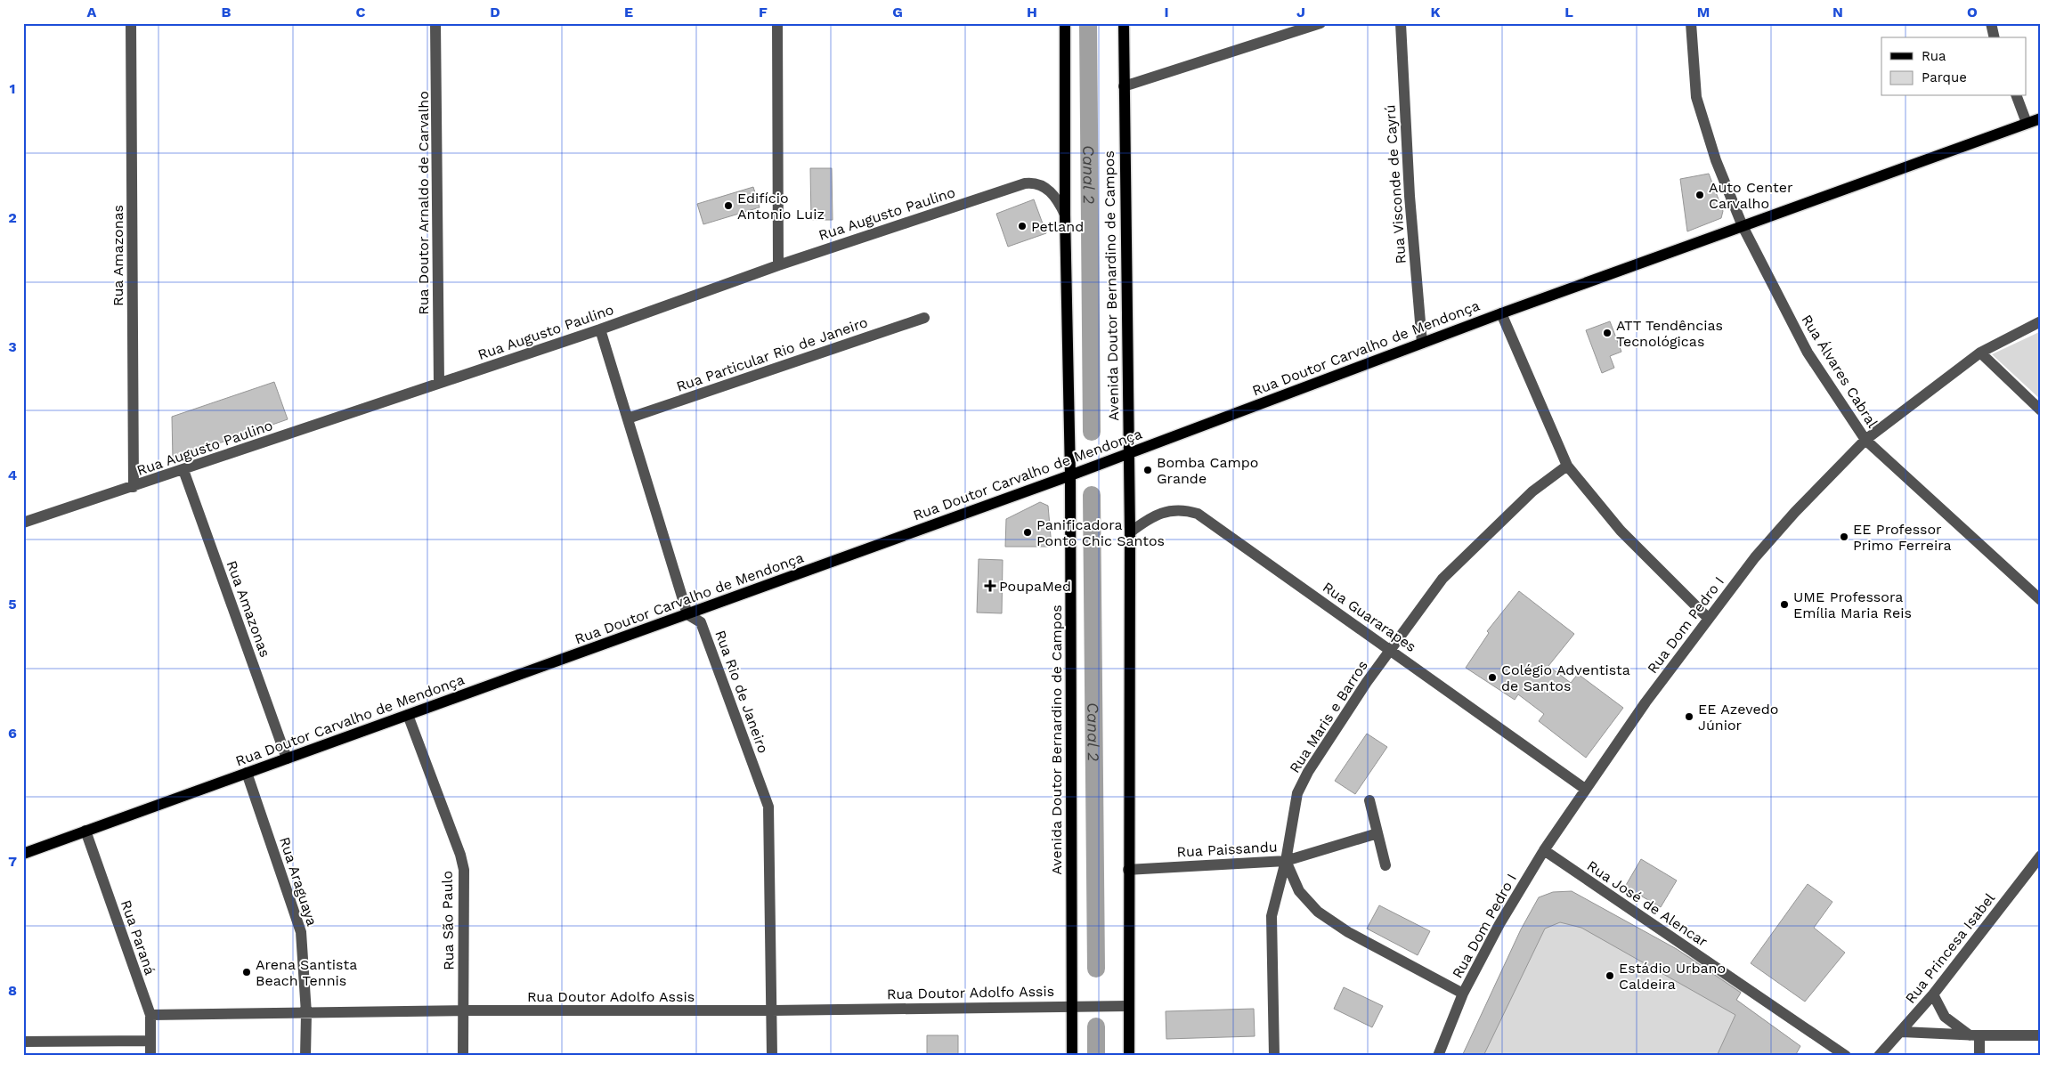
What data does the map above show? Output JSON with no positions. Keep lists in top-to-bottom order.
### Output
{
  "streets": {
    "main road": ["Avenida Doutor Bernardino de Campos", "Rua Doutor Carvalho de Mendonça"],
    "street": [
      "Rua Visconde de Cayrú",
      "Rua Doutor Arnaldo de Carvalho",
      "Rua Augusto Paulino",
      "Rua Amazonas",
      "Rua Particular Rio de Janeiro",
      "Rua Álvares Cabral",
      "Rua Guararapes",
      "Rua Dom Pedro I",
      "Rua Rio de Janeiro",
      "Rua Maris e Barros",
      "Rua Paissandu",
      "Rua Araguaya",
      "Rua José de Alencar",
      "Rua São Paulo",
      "Rua Paraná",
      "Rua Princesa Isabel",
      "Rua Doutor Adolfo Assis"
    ]
  },
  "crossings": [
    ["Rua Visconde de Cayrú", "Rua Doutor Carvalho de Mendonça"],
    ["Rua Doutor Arnaldo de Carvalho", "Rua Augusto Paulino"],
    ["Rua Augusto Paulino", "Rua Amazonas"],
    ["Rua Augusto Paulino", "Avenida Doutor Bernardino de Campos"],
    ["Rua Amazonas", "Rua Doutor Carvalho de Mendonça"],
    ["Avenida Doutor Bernardino de Campos", "Rua Doutor Carvalho de Mendonça"],
    ["Avenida Doutor Bernardino de Campos", "Rua Guararapes"],
    ["Avenida Doutor Bernardino de Campos", "Rua Paissandu"],
    ["Avenida Doutor Bernardino de Campos", "Rua Doutor Adolfo Assis"],
    ["Rua Doutor Carvalho de Mendonça", "Rua Álvares Cabral"],
    ["Rua Doutor Carvalho de Mendonça", "Rua Rio de Janeiro"],
    ["Rua Doutor Carvalho de Mendonça", "Rua Araguaya"],
    ["Rua Doutor Carvalho de Mendonça", "Rua São Paulo"],
    ["Rua Doutor Carvalho de Mendonça", "Rua Paraná"],
    ["Rua Álvares Cabral", "Rua Dom Pedro I"],
    ["Rua Guararapes", "Rua Dom Pedro I"],
    ["Rua Guararapes", "Rua Maris e Barros"],
    ["Rua Dom Pedro I", "Rua Paissandu"],
    ["Rua Dom Pedro I", "Rua José de Alencar"],
    ["Rua Rio de Janeiro", "Rua Doutor Adolfo Assis"],
    ["Rua Maris e Barros", "Rua Paissandu"],
    ["Rua Araguaya", "Rua Doutor Adolfo Assis"],
    ["Rua São Paulo", "Rua Doutor Adolfo Assis"],
    ["Rua Paraná", "Rua Doutor Adolfo Assis"]
  ],
  "water": ["Canal 2"],
  "places": {
    "other": [
      "Auto Center Carvalho",
      "Edifício Antonio Luiz",
      "Petland",
      "ATT Tendências Tecnológicas",
      "Bomba Campo Grande",
      "Panificadora Ponto Chic Santos",
      "EE Professor Primo Ferreira",
      "UME Professora Emília Maria Reis",
      "Colégio Adventista de Santos",
      "EE Azevedo Júnior",
      "Arena Santista Beach Tennis",
      "Estádio Urbano Caldeira"
    ],
    "health": ["PoupaMed"]
  },
  "legend": ["Rua", "Parque"],
  "grid": {
    "columns": [
      "A",
      "B",
      "C",
      "D",
      "E",
      "F",
      "G",
      "H",
      "I",
      "J",
      "K",
      "L",
      "M",
      "N",
      "O"
    ],
    "rows": [
      "1",
      "2",
      "3",
      "4",
      "5",
      "6",
      "7",
      "8"
    ]
  }
}
